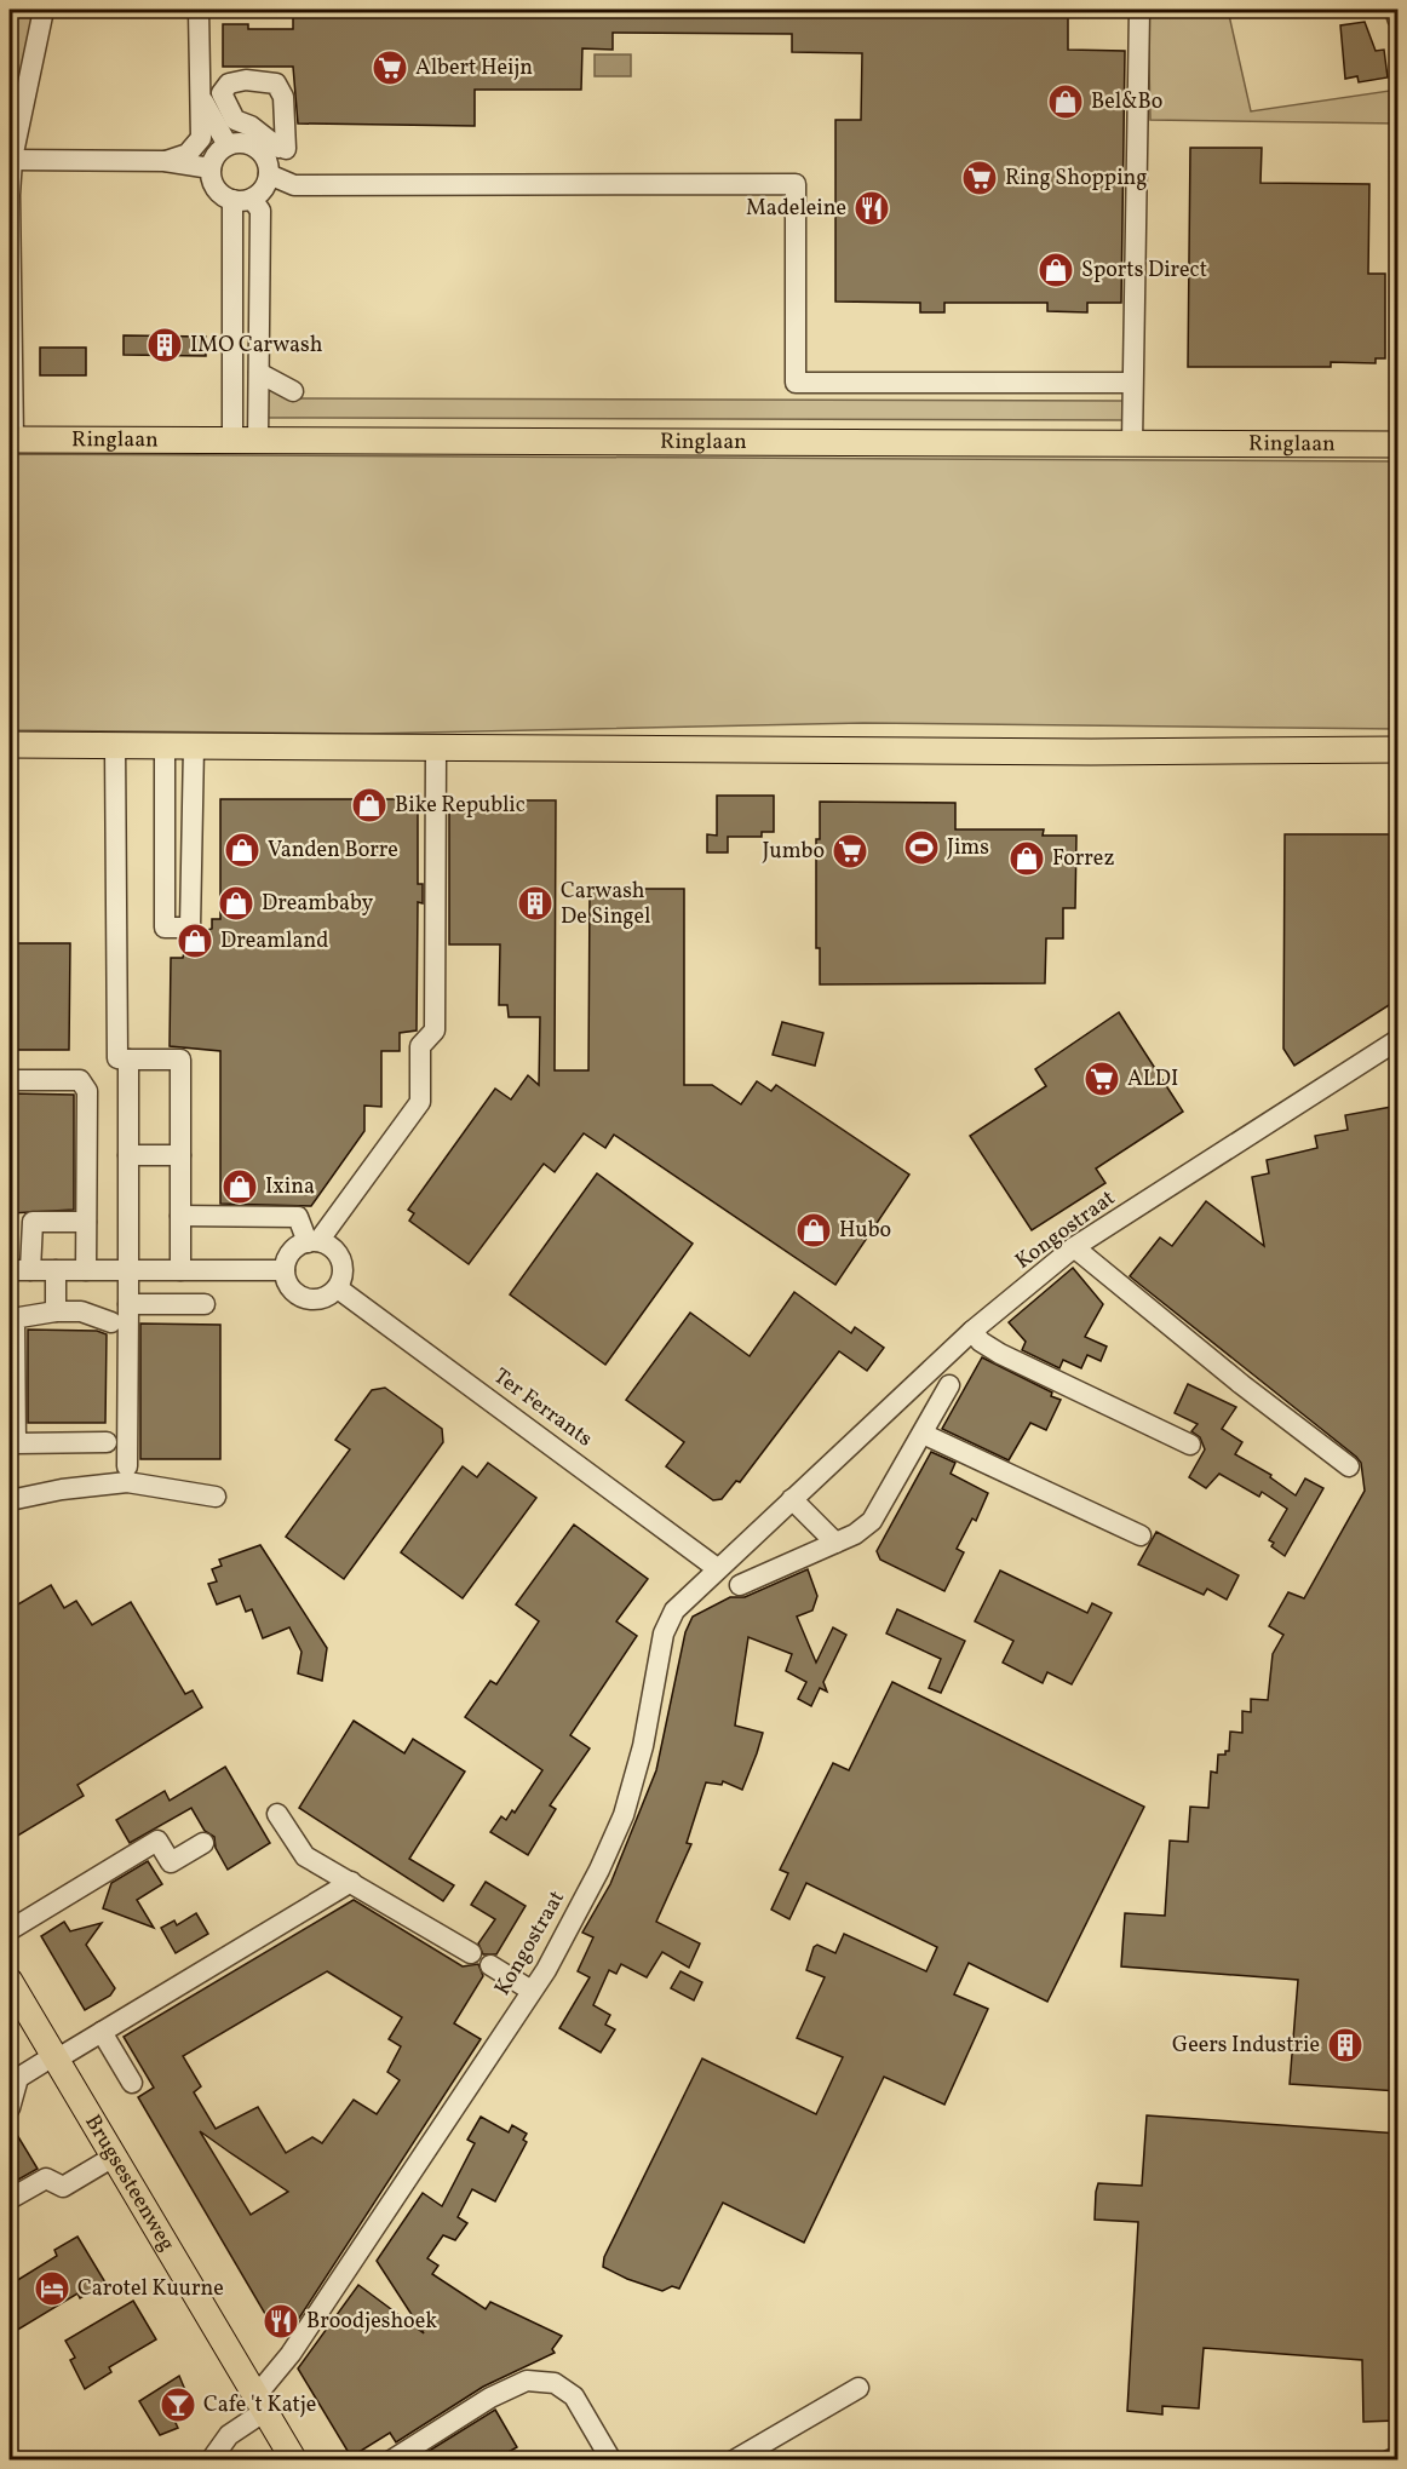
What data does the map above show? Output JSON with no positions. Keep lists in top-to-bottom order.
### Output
{
  "streets": {
    "main road": ["Ringlaan", "Brugsesteenweg"],
    "street": ["Kongostraat", "Ter Ferrants"]
  },
  "crossings": [
    ["Kongostraat", "Ter Ferrants"],
    ["Kongostraat", "Brugsesteenweg"]
  ],
  "places": {
    "supermarket": [
      "Albert Heijn",
      "Ring Shopping",
      "Jumbo",
      "ALDI"
    ],
    "shop": [
      "Bel&Bo",
      "Sports Direct",
      "Bike Republic",
      "Vanden Borre",
      "Forrez",
      "Dreambaby",
      "Dreamland",
      "Ixina",
      "Hubo"
    ],
    "restaurant": ["Madeleine", "Broodjeshoek"],
    "building": ["IMO Carwash", "Carwash De Singel", "Geers Industrie"],
    "sports": ["Jims"],
    "hotel": ["Carotel Kuurne"],
    "bar": ["Cafe 't Katje"]
  }
}
